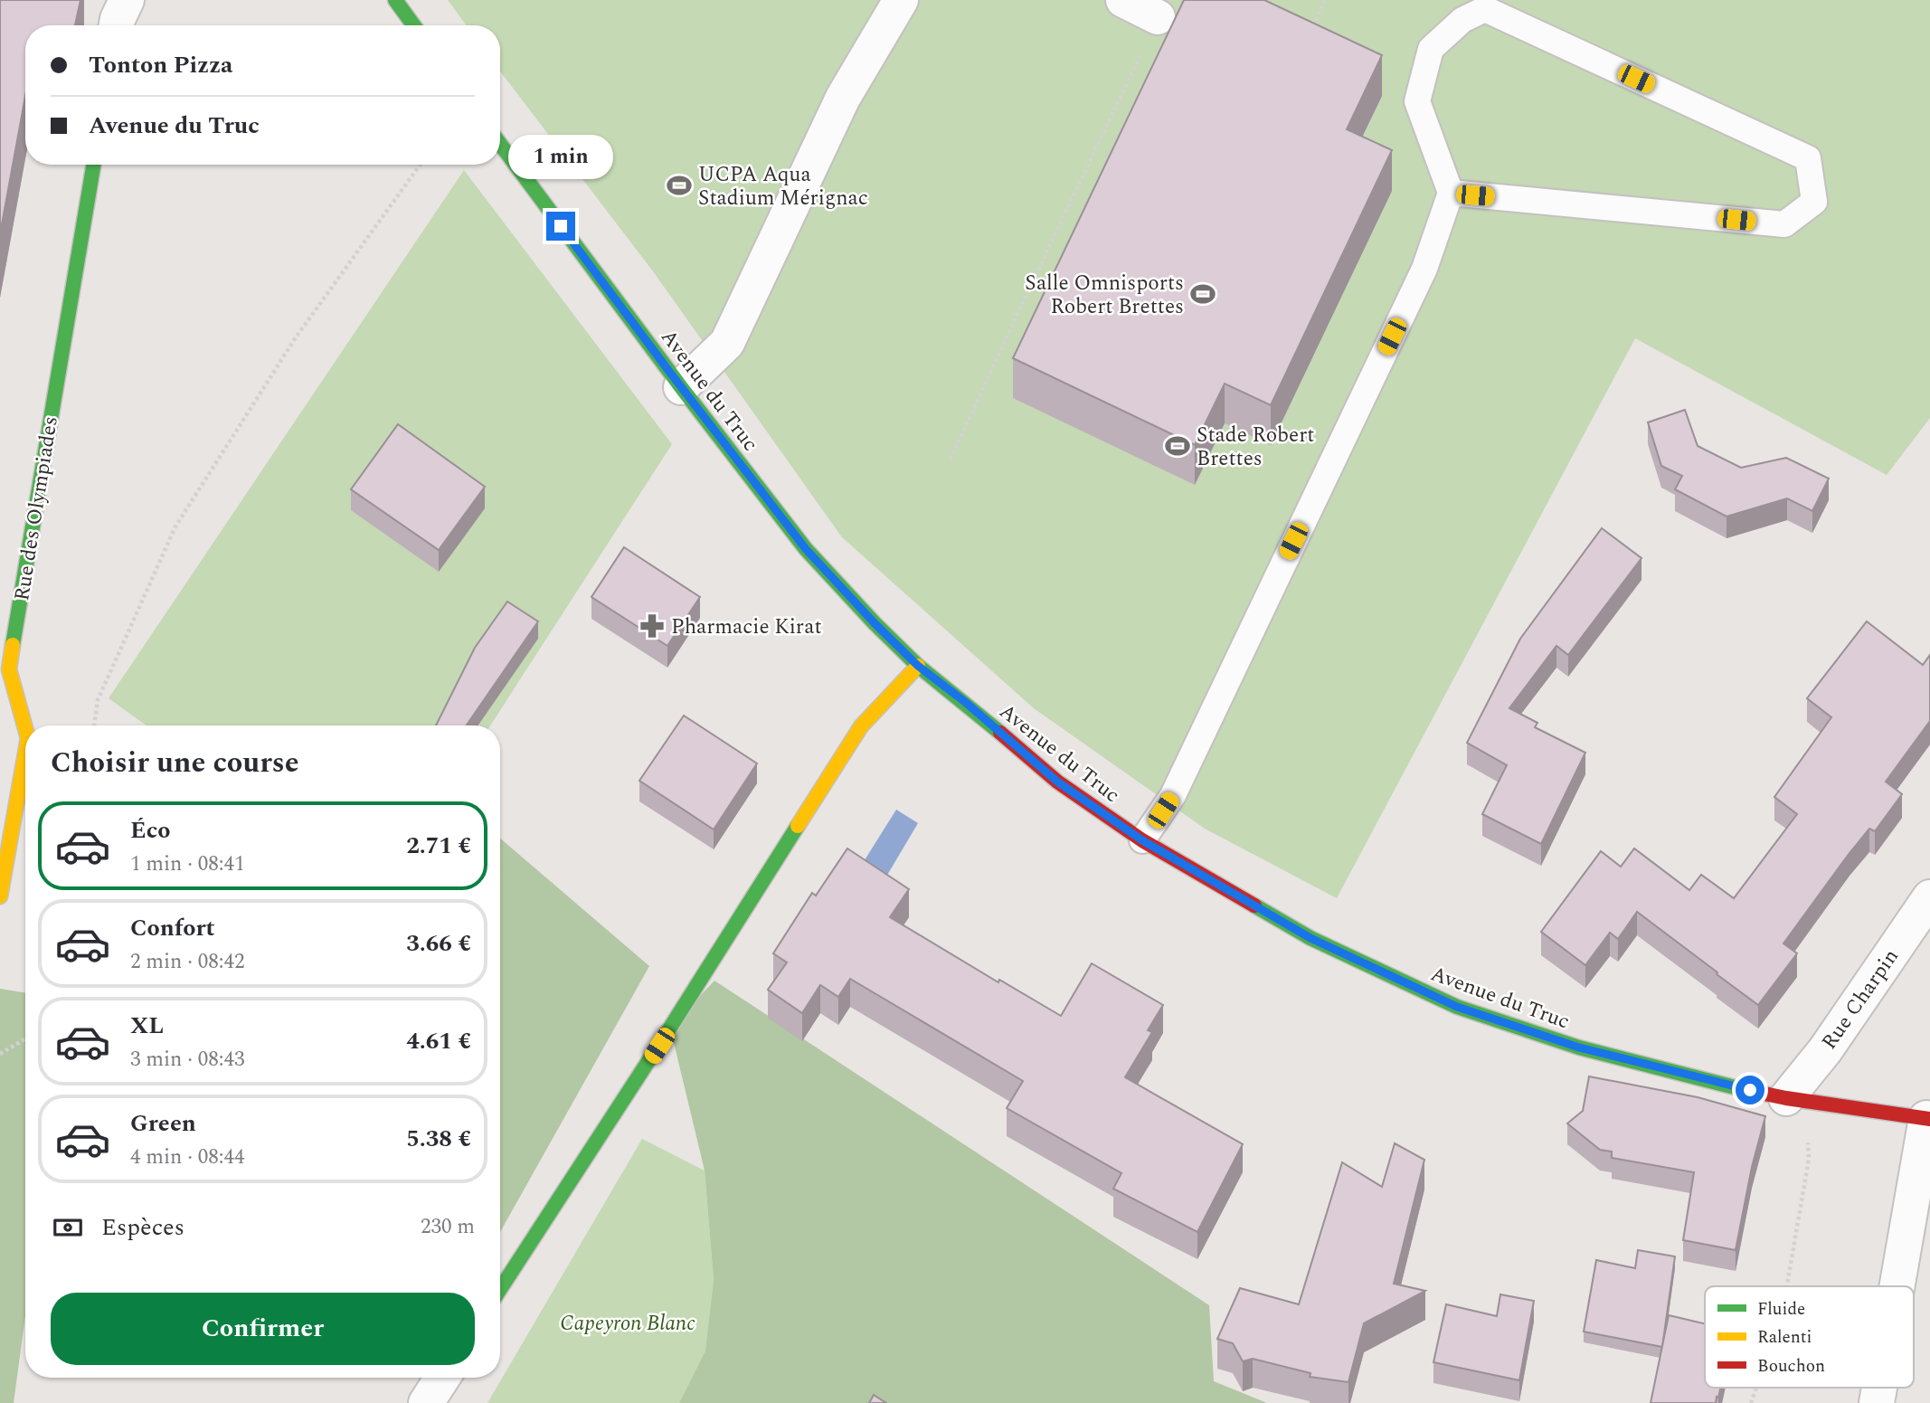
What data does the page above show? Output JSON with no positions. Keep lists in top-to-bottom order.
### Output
{
  "streets": {
    "street": ["Avenue du Truc", "Rue des Olympiades", "Rue Charpin"]
  },
  "crossings": [
    ["Avenue du Truc", "Rue Charpin"]
  ],
  "parks": ["Capeyron Blanc"],
  "places": {
    "sports": ["UCPA Aqua Stadium Mérignac", "Salle Omnisports Robert Brettes", "Stade Robert Brettes"],
    "pharmacy": ["Pharmacie Kirat"]
  },
  "legend": ["Fluide", "Ralenti", "Bouchon"],
  "page": {
    "banner": ["Tonton Pizza", "Avenue du Truc"],
    "bubble": "1 min",
    "heading": "Choisir une course",
    "list": [
      {
        "name": "Éco",
        "note": "1 min · 08:41",
        "value": "2.71 €"
      },
      {
        "name": "Confort",
        "note": "2 min · 08:42",
        "value": "3.66 €"
      },
      {
        "name": "XL",
        "note": "3 min · 08:43",
        "value": "4.61 €"
      },
      {
        "name": "Green",
        "note": "4 min · 08:44",
        "value": "5.38 €"
      }
    ],
    "pay": ["Espèces", "230 m"],
    "buttons": "Confirmer"
  }
}
